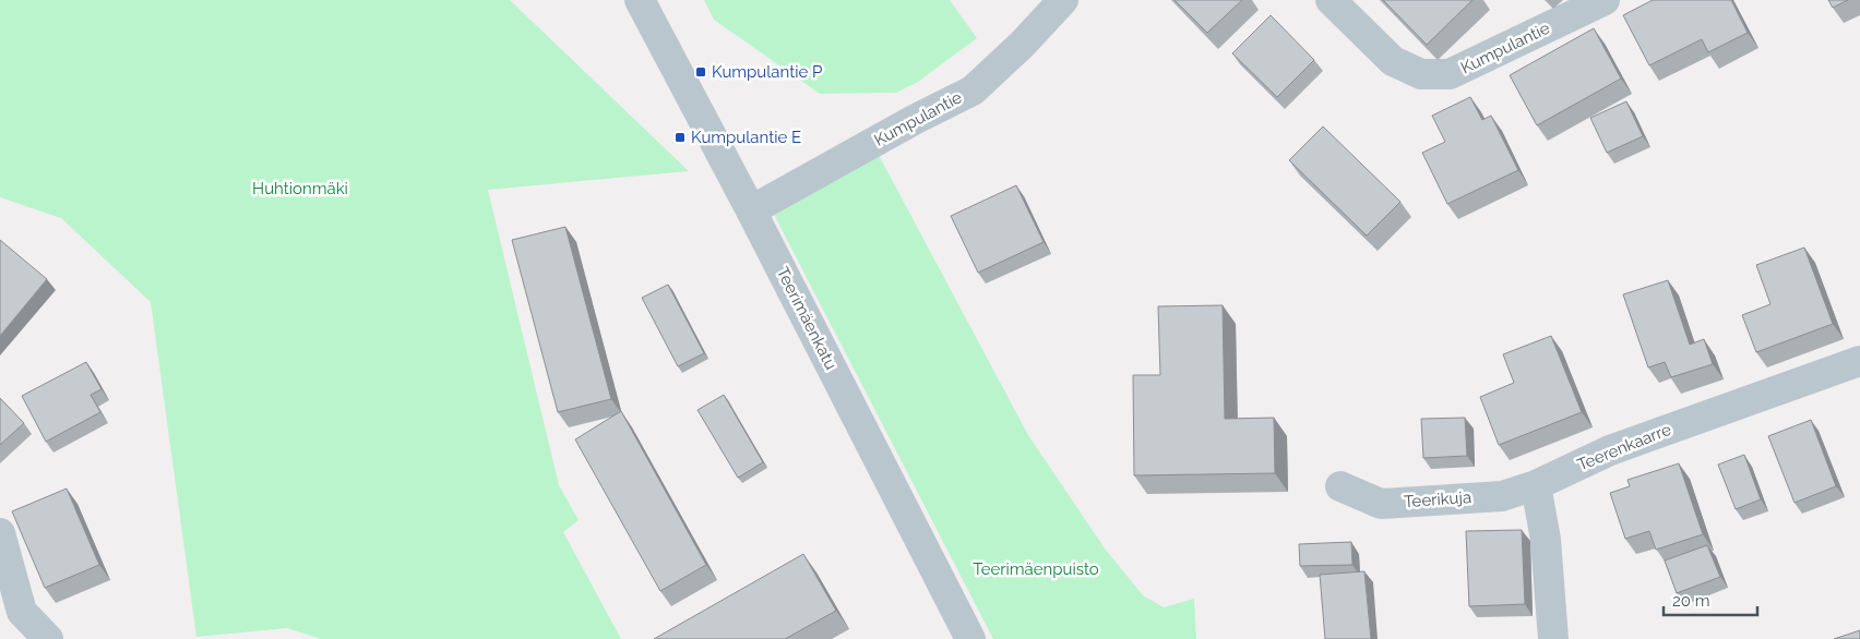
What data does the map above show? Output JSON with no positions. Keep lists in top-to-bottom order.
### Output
{
  "streets": {
    "street": [
      "Kumpulantie",
      "Teerimäenkatu",
      "Teerenkaarre",
      "Teerikuja"
    ]
  },
  "crossings": [
    ["Kumpulantie", "Teerimäenkatu"],
    ["Teerenkaarre", "Teerikuja"]
  ],
  "parks": ["Huhtionmäki", "Teerimäenpuisto"],
  "places": {
    "transit": ["Kumpulantie P", "Kumpulantie E"]
  },
  "scale_bar": "20 m"
}
